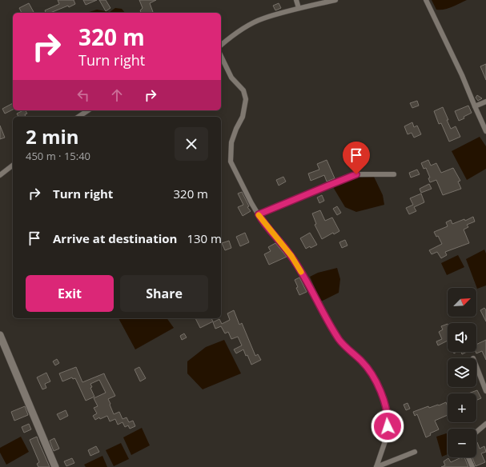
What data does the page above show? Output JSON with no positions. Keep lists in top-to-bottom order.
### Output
{
  "north": "top right",
  "page": {
    "turn": ["320 m", "Turn right"],
    "heading": ["2 min", "450 m · 15:40"],
    "list": [
      {
        "name": "Turn right",
        "value": "320 m"
      },
      {
        "name": "Arrive at destination",
        "value": "130 m"
      }
    ],
    "buttons": ["Exit", "Share"],
    "map_buttons": ["+", "−"]
  }
}
